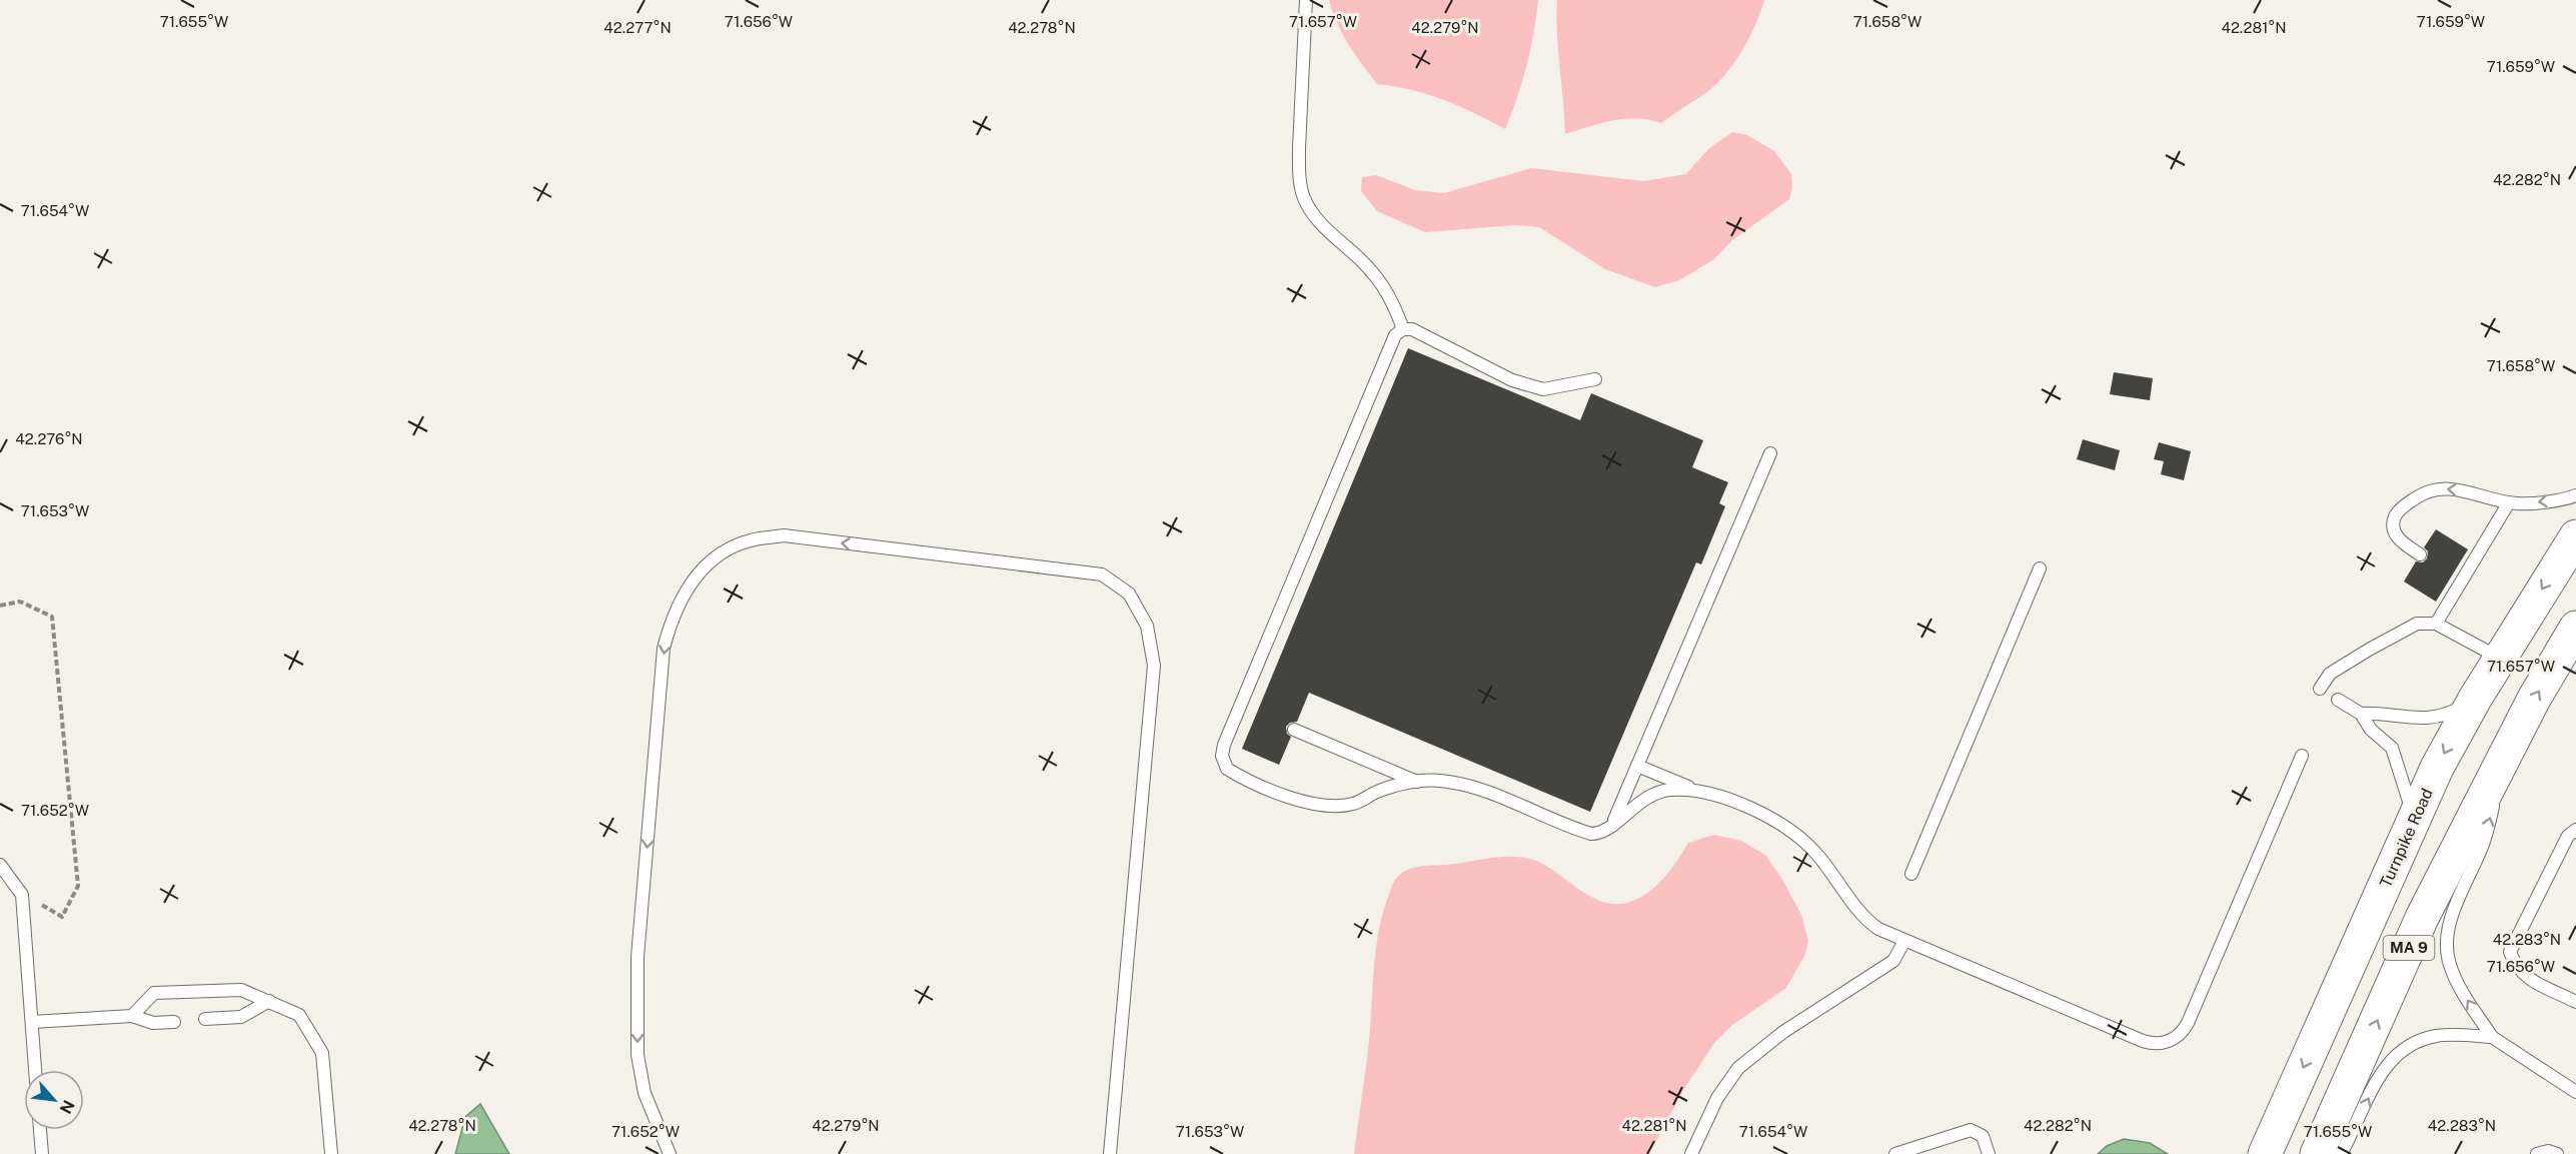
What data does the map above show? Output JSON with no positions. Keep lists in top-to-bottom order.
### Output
{
  "streets": {
    "highway": ["Turnpike Road", "MA 9"]
  },
  "north": "bottom right",
  "coordinates": [
    "71.655°W",
    "71.656°W",
    "71.657°W",
    "71.658°W",
    "71.659°W",
    "42.277°N",
    "42.278°N",
    "42.279°N",
    "42.281°N",
    "42.282°N",
    "71.654°W",
    "42.276°N",
    "71.653°W",
    "71.652°W",
    "42.283°N"
  ]
}
